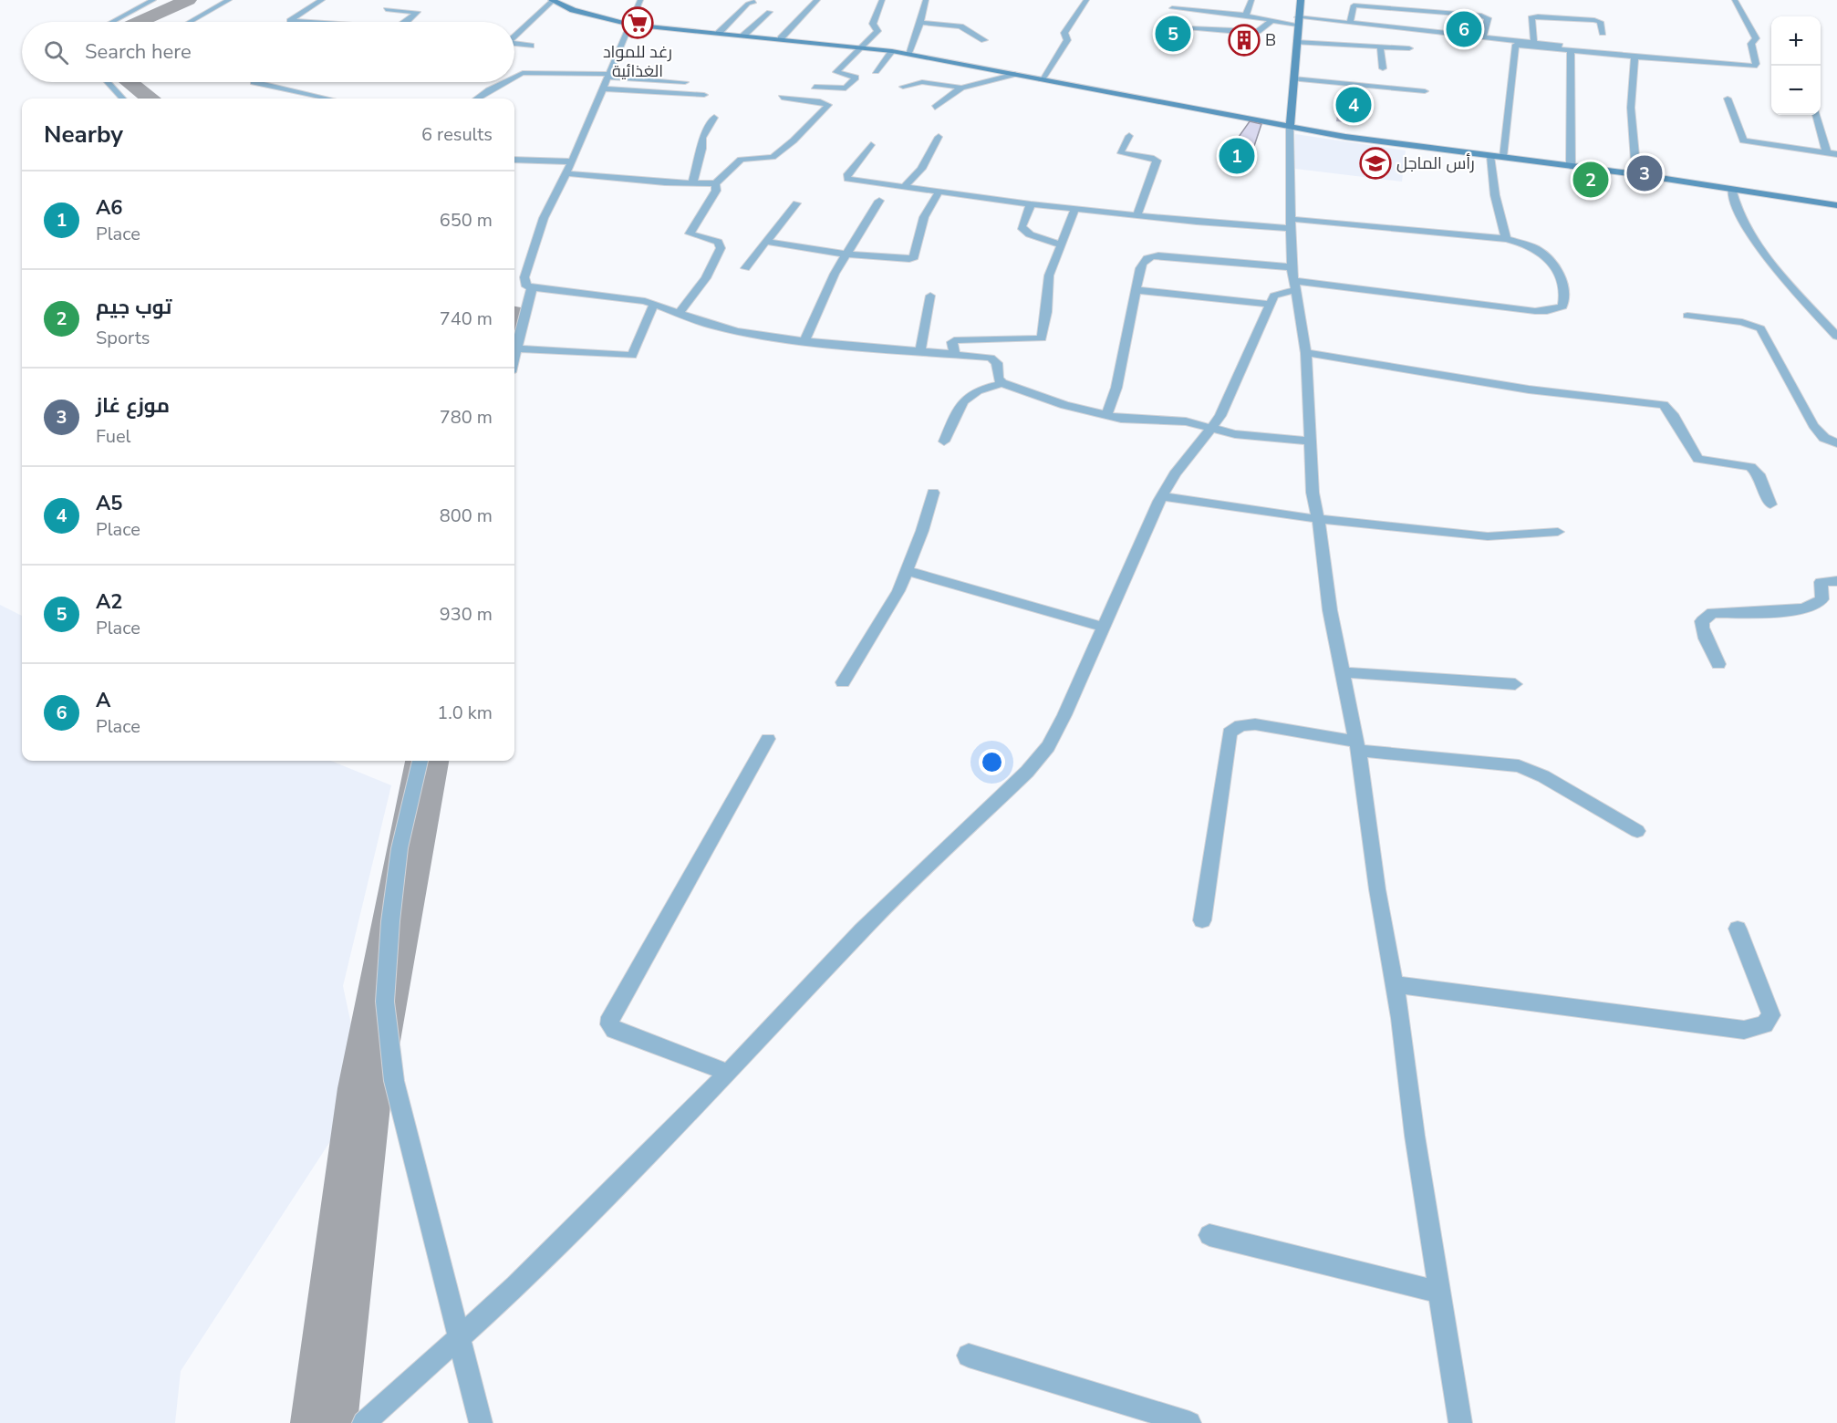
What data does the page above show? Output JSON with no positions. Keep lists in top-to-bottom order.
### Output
{
  "places": {
    "supermarket": ["رغد للمواد الغذائية"],
    "building": ["B"],
    "school or university": ["رأس الماجل"]
  },
  "page": {
    "pins": [
      "6",
      "5",
      "4",
      "1",
      "3",
      "2"
    ],
    "map_buttons": ["+", "−"],
    "search": "Search here",
    "heading": ["Nearby", "6 results"],
    "list": [
      {
        "mark": "1",
        "name": "A6",
        "note": "Place",
        "value": "650 m"
      },
      {
        "mark": "2",
        "name": "توب جيم",
        "note": "Sports",
        "value": "740 m"
      },
      {
        "mark": "3",
        "name": "موزع غاز",
        "note": "Fuel",
        "value": "780 m"
      },
      {
        "mark": "4",
        "name": "A5",
        "note": "Place",
        "value": "800 m"
      },
      {
        "mark": "5",
        "name": "A2",
        "note": "Place",
        "value": "930 m"
      },
      {
        "mark": "6",
        "name": "A",
        "note": "Place",
        "value": "1.0 km"
      }
    ]
  }
}
